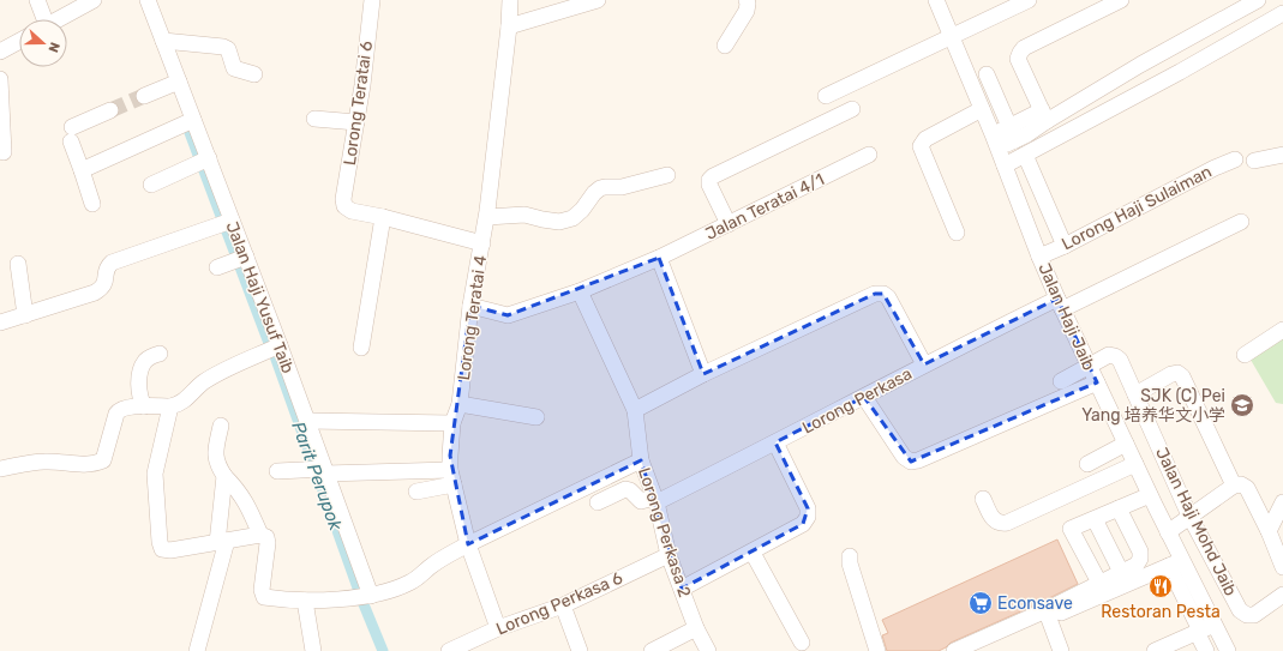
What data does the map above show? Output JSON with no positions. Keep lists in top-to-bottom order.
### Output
{
  "streets": {
    "street": [
      "Lorong Teratai 6",
      "Jalan Teratai 4/1",
      "Lorong Haji Sulaiman",
      "Jalan Haji Yusuf Taib",
      "Jalan Haji Jaib",
      "Lorong Teratai 4",
      "Lorong Perkasa",
      "Jalan Haji Mohd Jaib",
      "Lorong Perkasa 2",
      "Lorong Perkasa 6"
    ]
  },
  "crossings": [
    ["Jalan Teratai 4/1", "Lorong Teratai 4"],
    ["Jalan Teratai 4/1", "Lorong Perkasa 2"],
    ["Lorong Haji Sulaiman", "Jalan Haji Jaib"],
    ["Jalan Haji Jaib", "Lorong Perkasa"],
    ["Jalan Haji Jaib", "Jalan Haji Mohd Jaib"],
    ["Lorong Teratai 4", "Lorong Perkasa 6"],
    ["Lorong Perkasa", "Lorong Perkasa 2"],
    ["Lorong Perkasa 2", "Lorong Perkasa 6"]
  ],
  "water": ["Parit Perupok"],
  "places": {
    "school or university": ["SJK (C) Pei Yang 培养华文小学"],
    "restaurant": ["Restoran Pesta"],
    "supermarket": ["Econsave"]
  },
  "north": "right"
}
